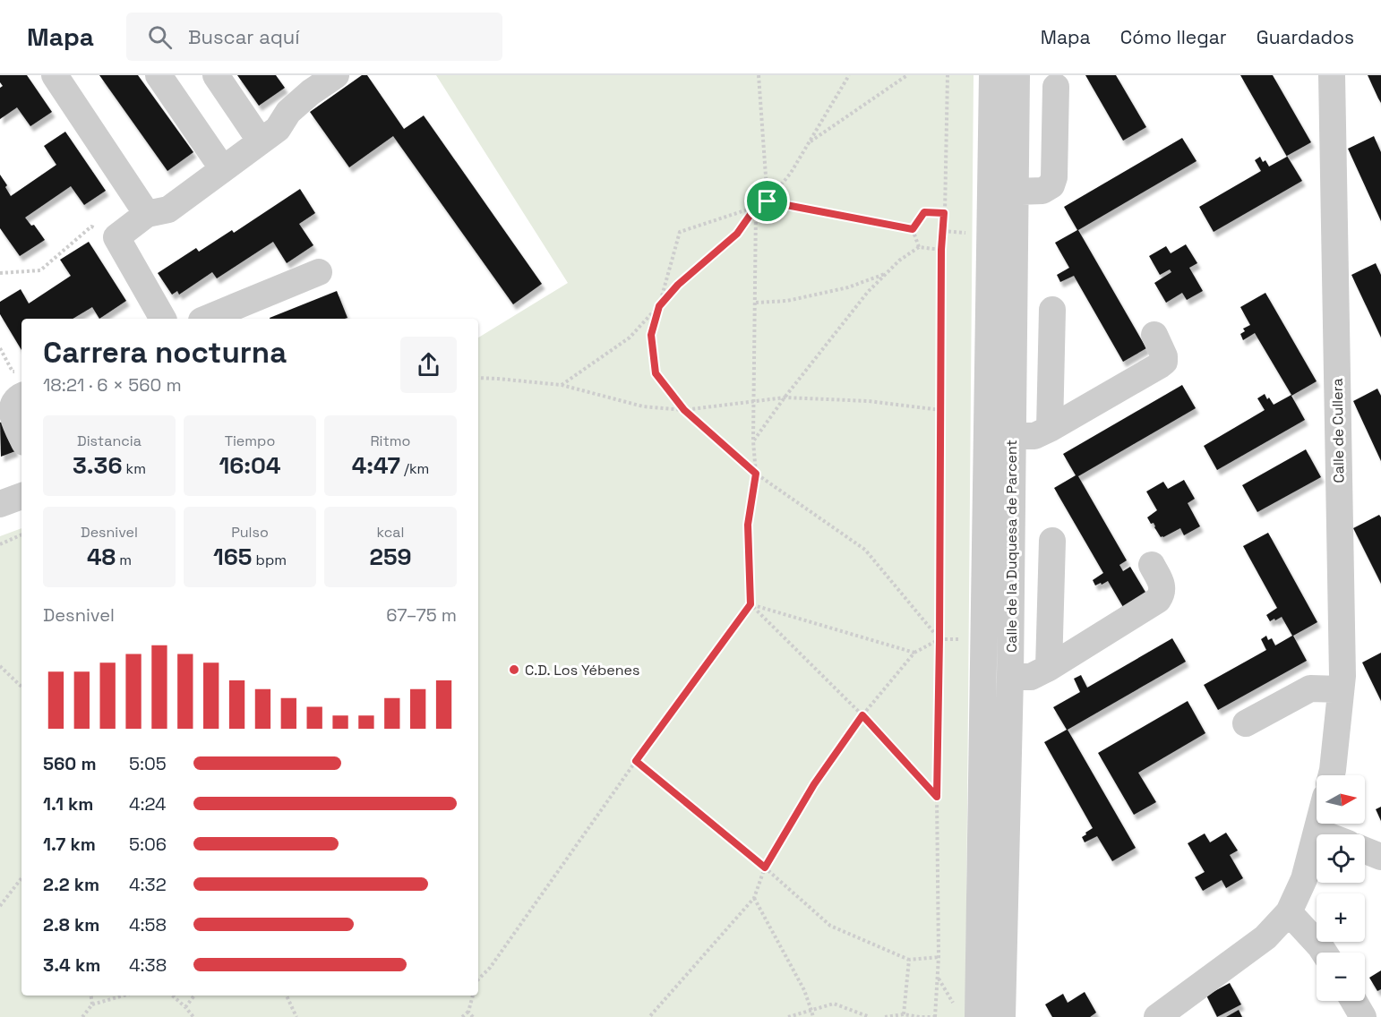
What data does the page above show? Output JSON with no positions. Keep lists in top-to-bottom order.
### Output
{
  "streets": {
    "street": ["Calle de Cullera", "Calle de la Duquesa de Parcent"]
  },
  "places": ["C.D. Los Yébenes"],
  "north": "right",
  "page": {
    "header": "Mapa",
    "search": "Buscar aquí",
    "nav": ["Mapa", "Cómo llegar", "Guardados"],
    "heading": ["Carrera nocturna", "18:21 · 6 × 560 m"],
    "stats": [
      ["Distancia", "3.36 km"],
      ["Tiempo", "16:04"],
      ["Ritmo", "4:47 /km"],
      ["Desnivel", "48 m"],
      ["Pulso", "165 bpm"],
      ["kcal", "259"]
    ],
    "chart": ["Desnivel", "67–75 m"],
    "list": [
      {
        "name": "560 m",
        "note": "5:05"
      },
      {
        "name": "1.1 km",
        "note": "4:24"
      },
      {
        "name": "1.7 km",
        "note": "5:06"
      },
      {
        "name": "2.2 km",
        "note": "4:32"
      },
      {
        "name": "2.8 km",
        "note": "4:58"
      },
      {
        "name": "3.4 km",
        "note": "4:38"
      }
    ],
    "map_buttons": ["+", "−"]
  }
}
